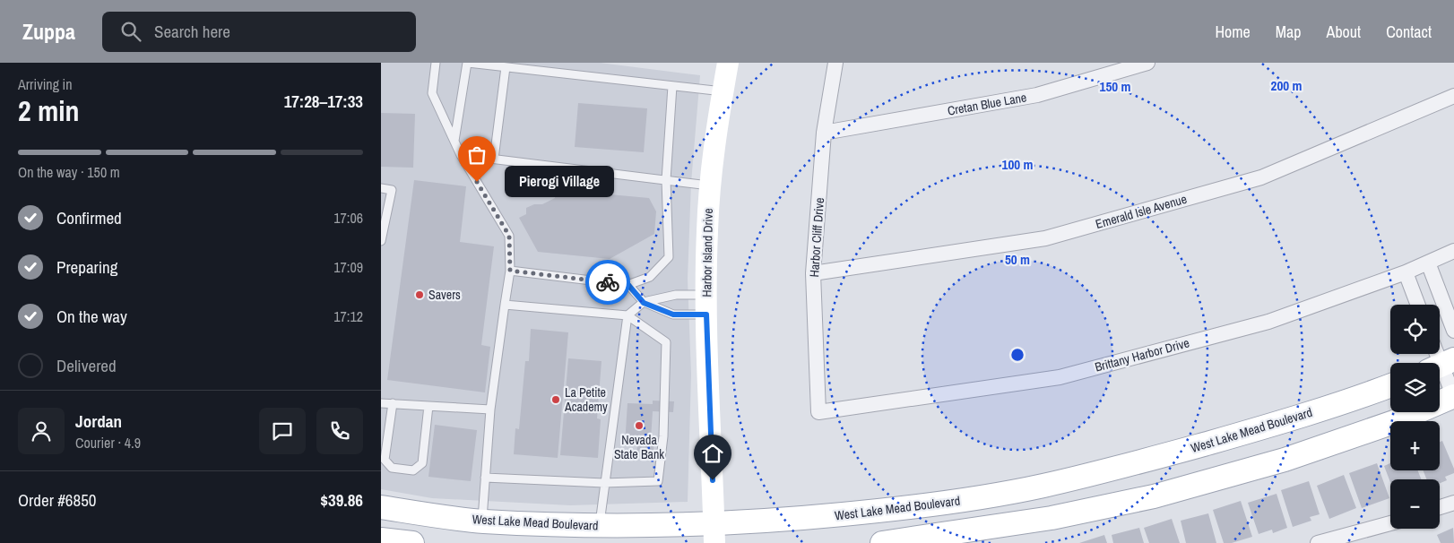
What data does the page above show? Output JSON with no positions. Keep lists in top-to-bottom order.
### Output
{
  "streets": {
    "main road": ["West Lake Mead Boulevard"],
    "street": [
      "Cretan Blue Lane",
      "Emerald Isle Avenue",
      "Harbor Cliff Drive",
      "Harbor Island Drive",
      "Brittany Harbor Drive"
    ]
  },
  "crossings": [
    ["Cretan Blue Lane", "Harbor Cliff Drive"],
    ["Emerald Isle Avenue", "Harbor Cliff Drive"],
    ["Harbor Cliff Drive", "Brittany Harbor Drive"],
    ["Harbor Island Drive", "West Lake Mead Boulevard"]
  ],
  "places": [
    "Pierogi Village",
    "Savers",
    "La Petite Academy",
    "Nevada State Bank"
  ],
  "page": {
    "header": "Zuppa",
    "search": "Search here",
    "nav": [
      "Home",
      "Map",
      "About",
      "Contact"
    ],
    "heading": ["2 min", "Arriving in", "17:28–17:33"],
    "panel": [
      "Jordan",
      "Courier · 4.9",
      "Order #6850",
      "$39.86"
    ],
    "bar": "On the way · 150 m",
    "bubble": "Pierogi Village",
    "list": [
      ["Confirmed", "17:06"],
      ["Preparing", "17:09"],
      ["On the way", "17:12"],
      "Delivered"
    ],
    "map_buttons": ["+", "−"]
  },
  "rings": [
    "200 m",
    "150 m",
    "100 m",
    "50 m"
  ]
}
